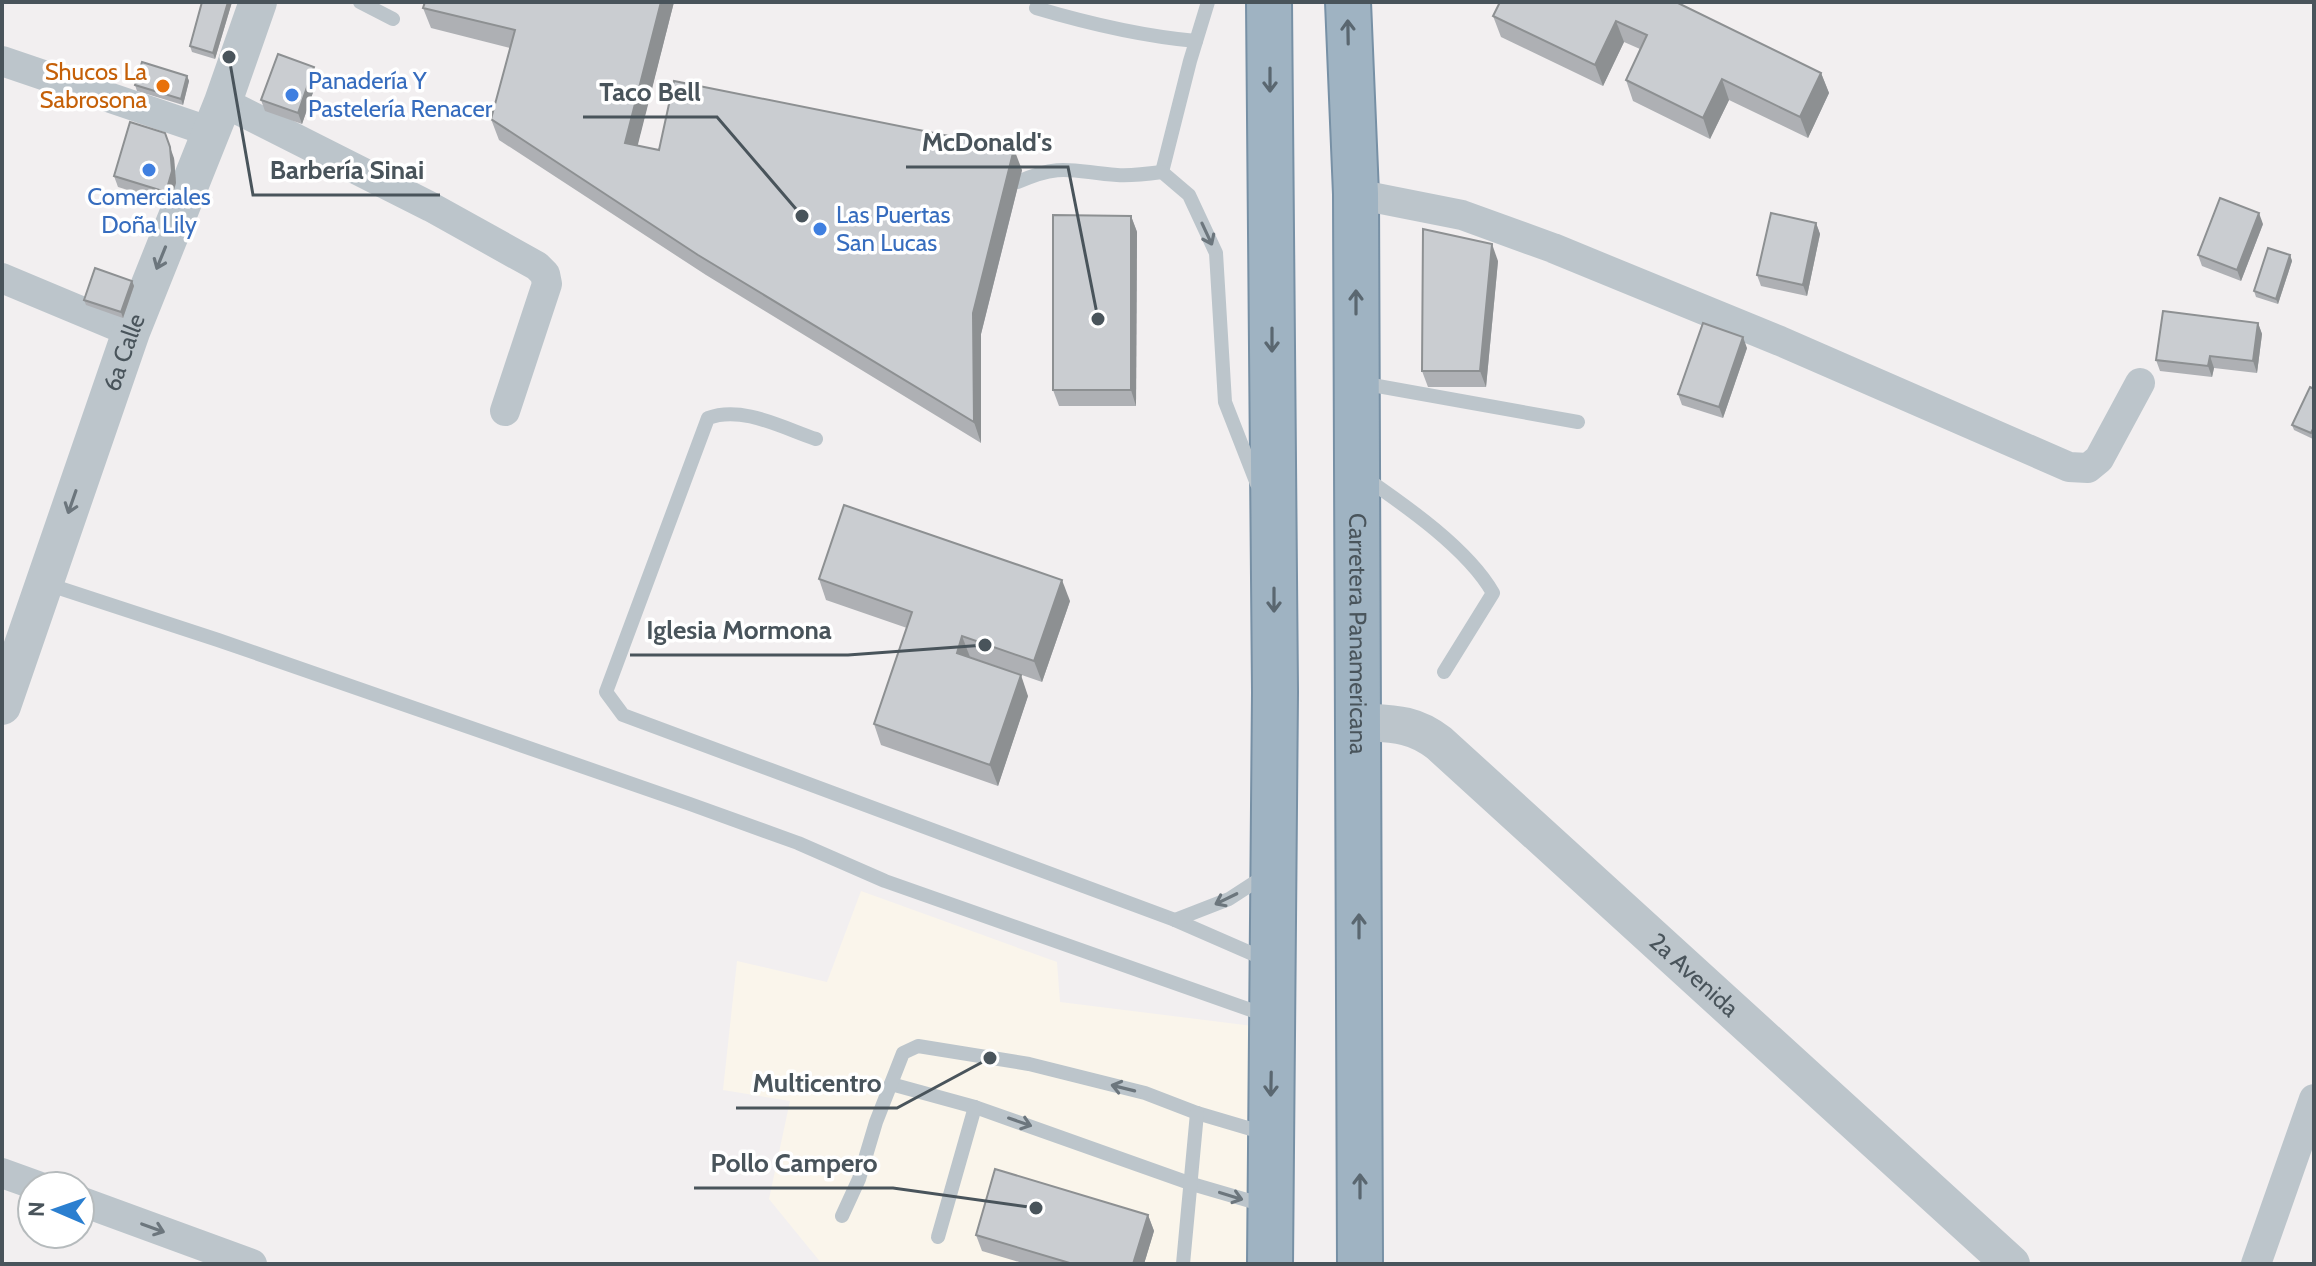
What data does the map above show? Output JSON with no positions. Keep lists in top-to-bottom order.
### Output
{
  "streets": {
    "highway": ["Carretera Panamericana"],
    "street": ["6a Calle", "2a Avenida"]
  },
  "crossings": [
    ["Carretera Panamericana", "2a Avenida"]
  ],
  "one_way": ["6a Calle"],
  "places": [
    "Barbería Sinai",
    "Shucos La Sabrosona",
    "Panadería Y Pastelería Renacer",
    "Comerciales Doña Lily",
    "Taco Bell",
    "Las Puertas San Lucas",
    "McDonald's",
    "Iglesia Mormona",
    "Multicentro",
    "Pollo Campero"
  ],
  "north": "left"
}
